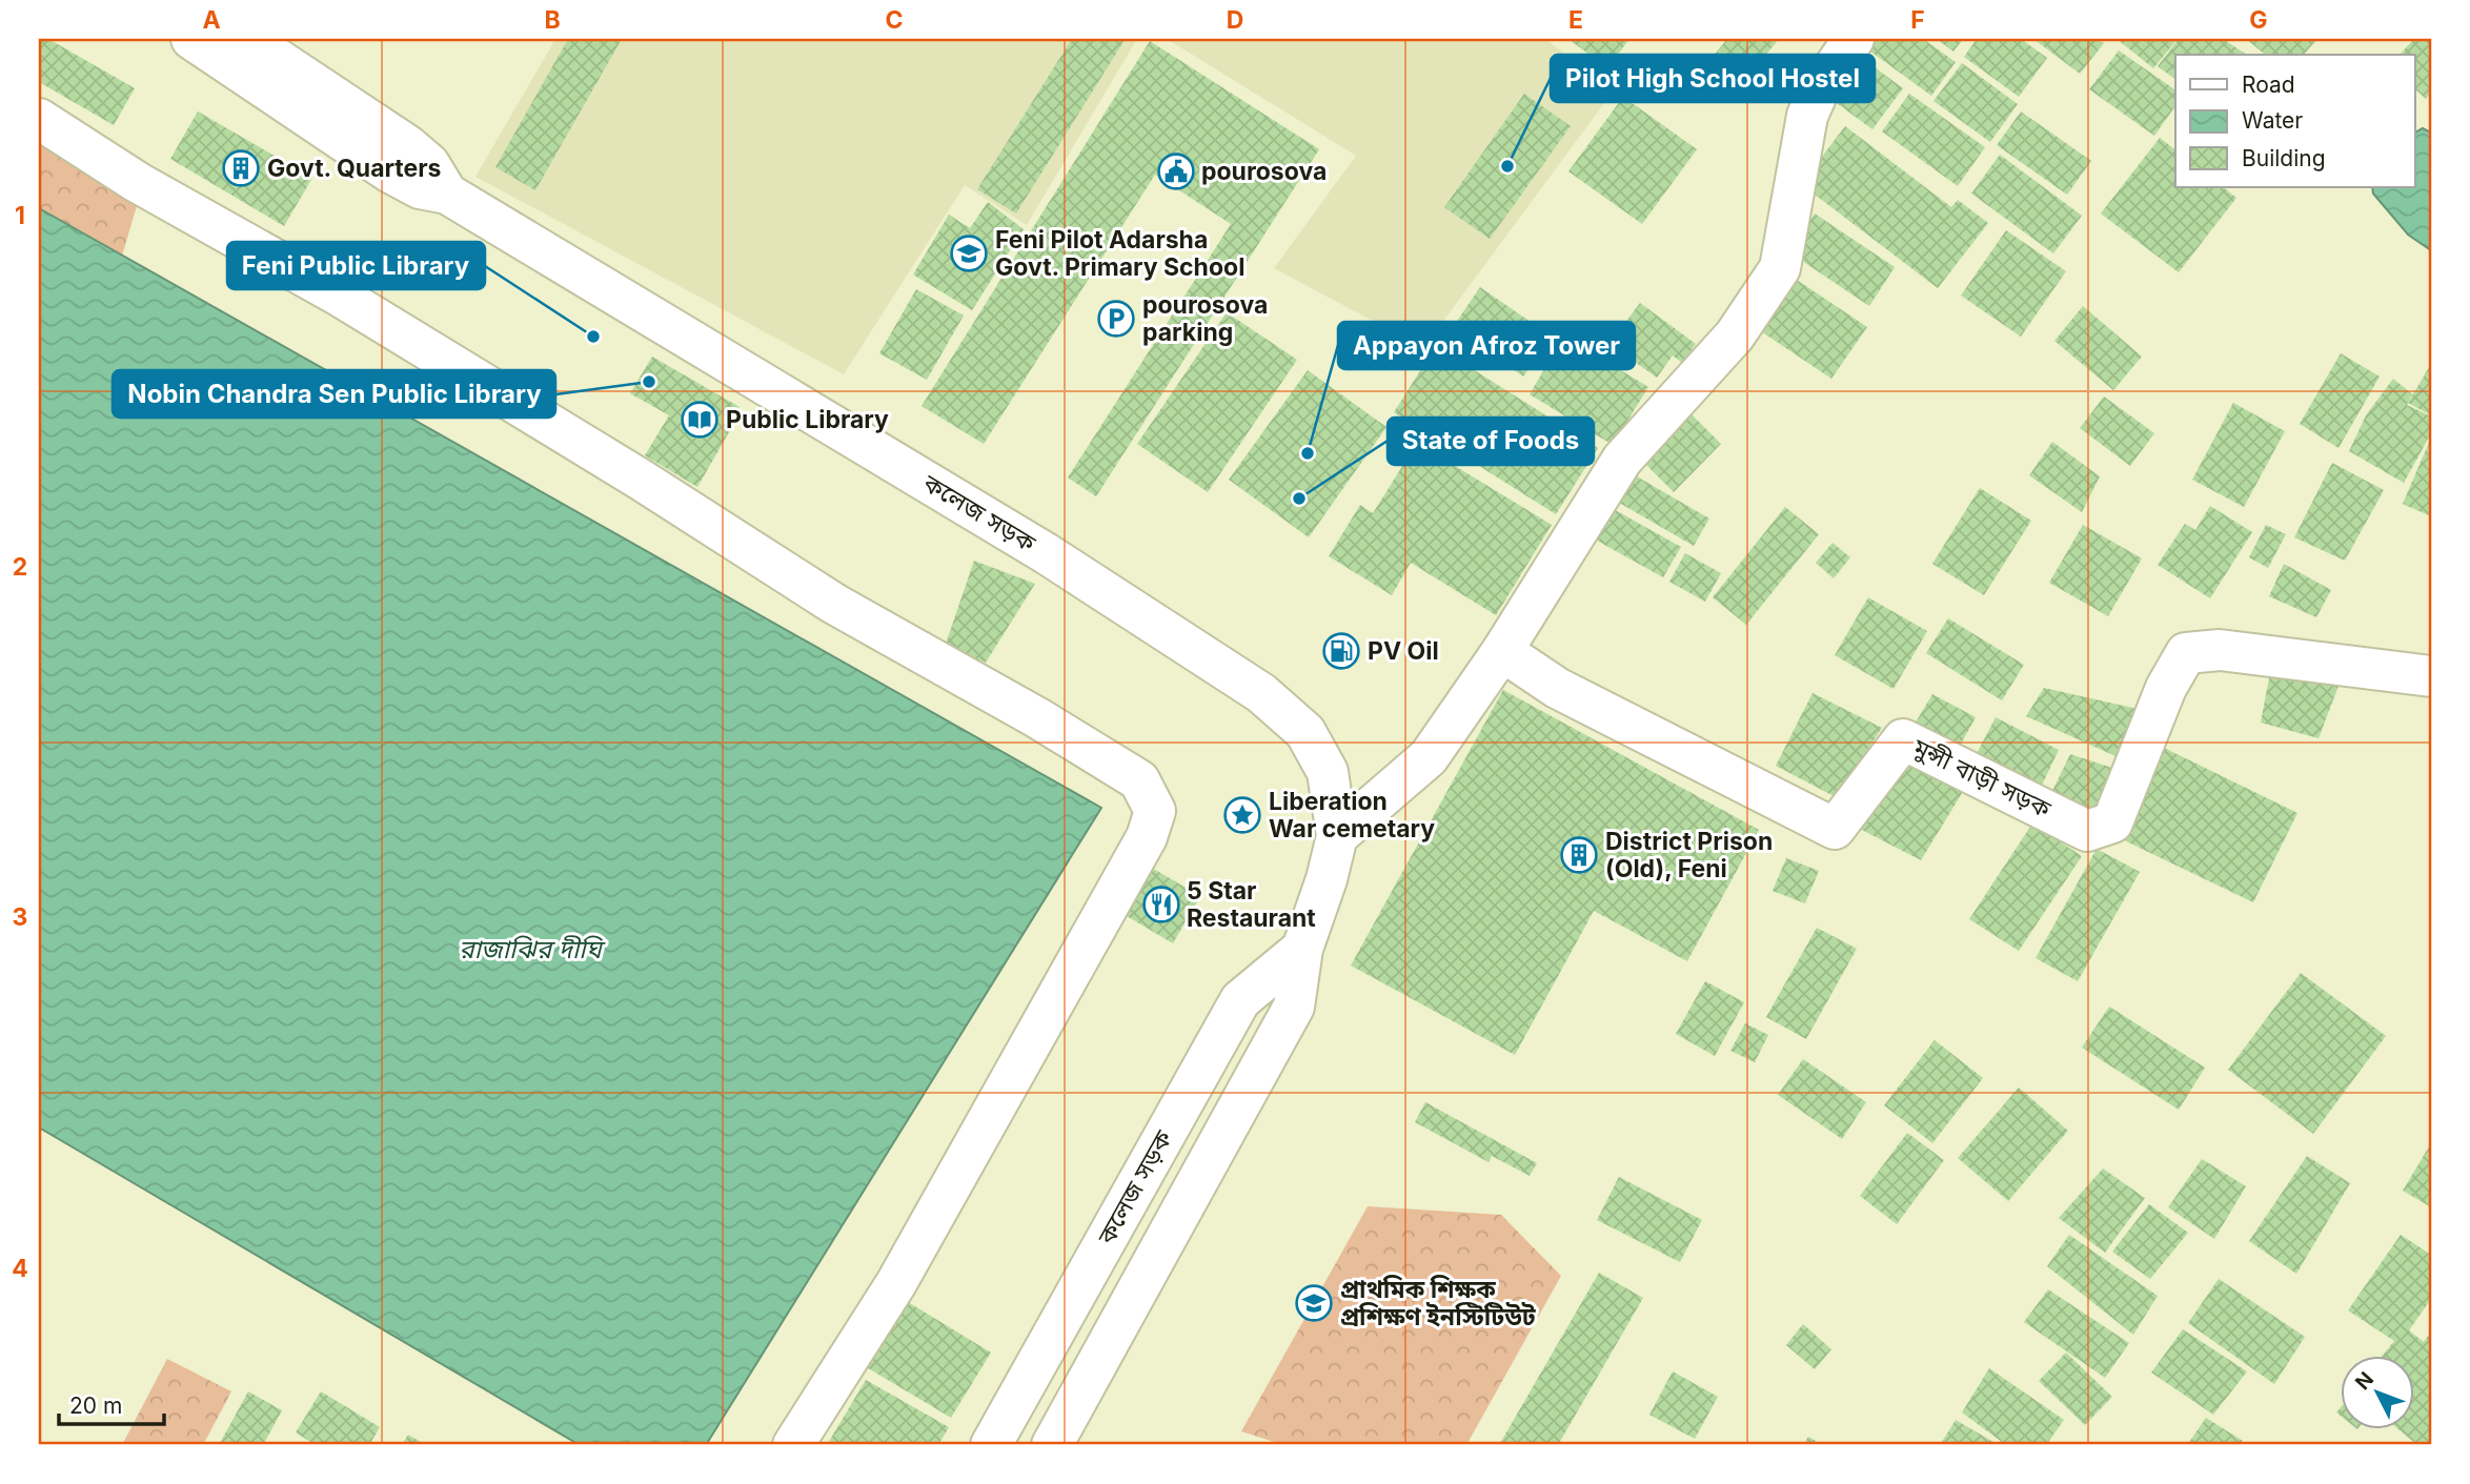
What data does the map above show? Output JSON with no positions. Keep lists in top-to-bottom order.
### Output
{
  "streets": {
    "main road": ["কলেজ সড়ক", "মুন্সী বাড়ী সড়ক"]
  },
  "water": ["রাজাঝির দীঘি"],
  "places": {
    "other": [
      "Pilot High School Hostel",
      "Feni Public Library",
      "Nobin Chandra Sen Public Library",
      "Appayon Afroz Tower",
      "State of Foods"
    ],
    "building": ["Govt. Quarters", "District Prison (Old), Feni"],
    "public building": ["pourosova"],
    "school or university": ["Feni Pilot Adarsha Govt. Primary School", "প্রাথমিক শিক্ষক প্রশিক্ষণ ইনস্টিটিউট"],
    "parking": ["pourosova parking"],
    "library": ["Public Library"],
    "fuel station": ["PV Oil"],
    "place": ["Liberation War cemetary"],
    "restaurant": ["5 Star Restaurant"]
  },
  "legend": ["Road", "Water", "Building"],
  "scale_bar": "20 m",
  "north": "top left",
  "grid": {
    "columns": [
      "A",
      "B",
      "C",
      "D",
      "E",
      "F",
      "G"
    ],
    "rows": [
      "1",
      "2",
      "3",
      "4"
    ]
  }
}
